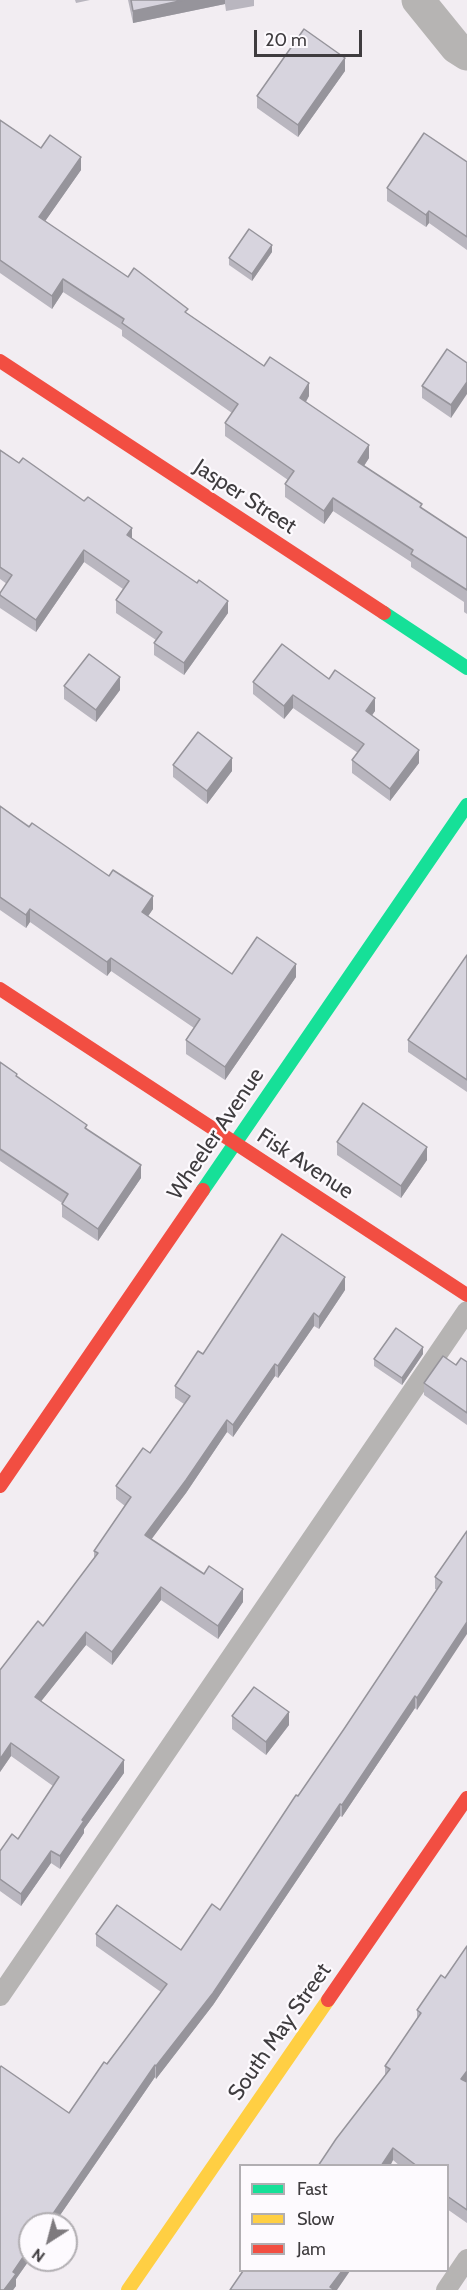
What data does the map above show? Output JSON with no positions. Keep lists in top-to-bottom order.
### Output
{
  "streets": {
    "street": [
      "Jasper Street",
      "Wheeler Avenue",
      "Fisk Avenue",
      "South May Street"
    ]
  },
  "crossings": [
    ["Wheeler Avenue", "Fisk Avenue"]
  ],
  "legend": ["Fast", "Slow", "Jam"],
  "scale_bar": "20 m",
  "north": "bottom left"
}
